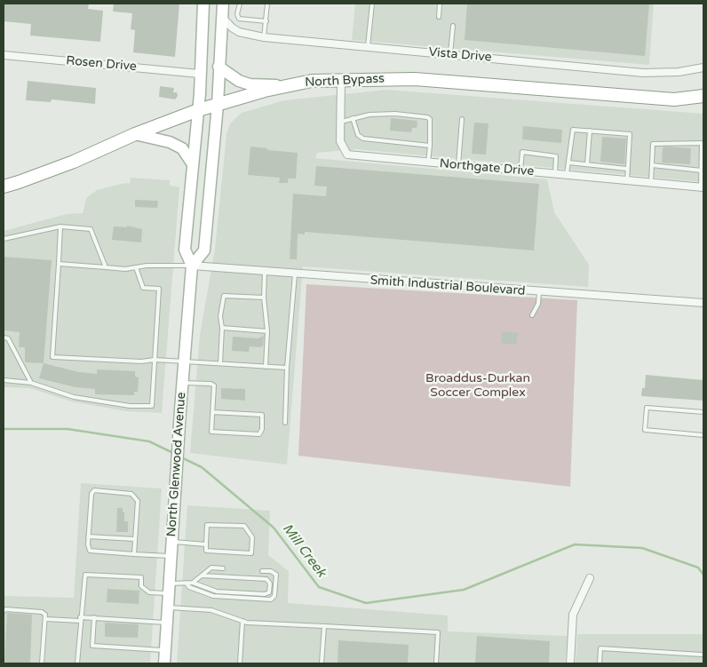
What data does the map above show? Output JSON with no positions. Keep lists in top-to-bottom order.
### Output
{
  "streets": {
    "highway": ["North Bypass"],
    "main road": ["North Glenwood Avenue"],
    "street": [
      "Vista Drive",
      "Rosen Drive",
      "Northgate Drive",
      "Smith Industrial Boulevard"
    ]
  },
  "crossings": [
    ["Rosen Drive", "North Glenwood Avenue"],
    ["North Bypass", "Northgate Drive"],
    ["North Bypass", "North Glenwood Avenue"],
    ["Smith Industrial Boulevard", "North Glenwood Avenue"]
  ],
  "water": ["Mill Creek"],
  "parks": ["Broaddus-Durkan Soccer Complex"]
}
